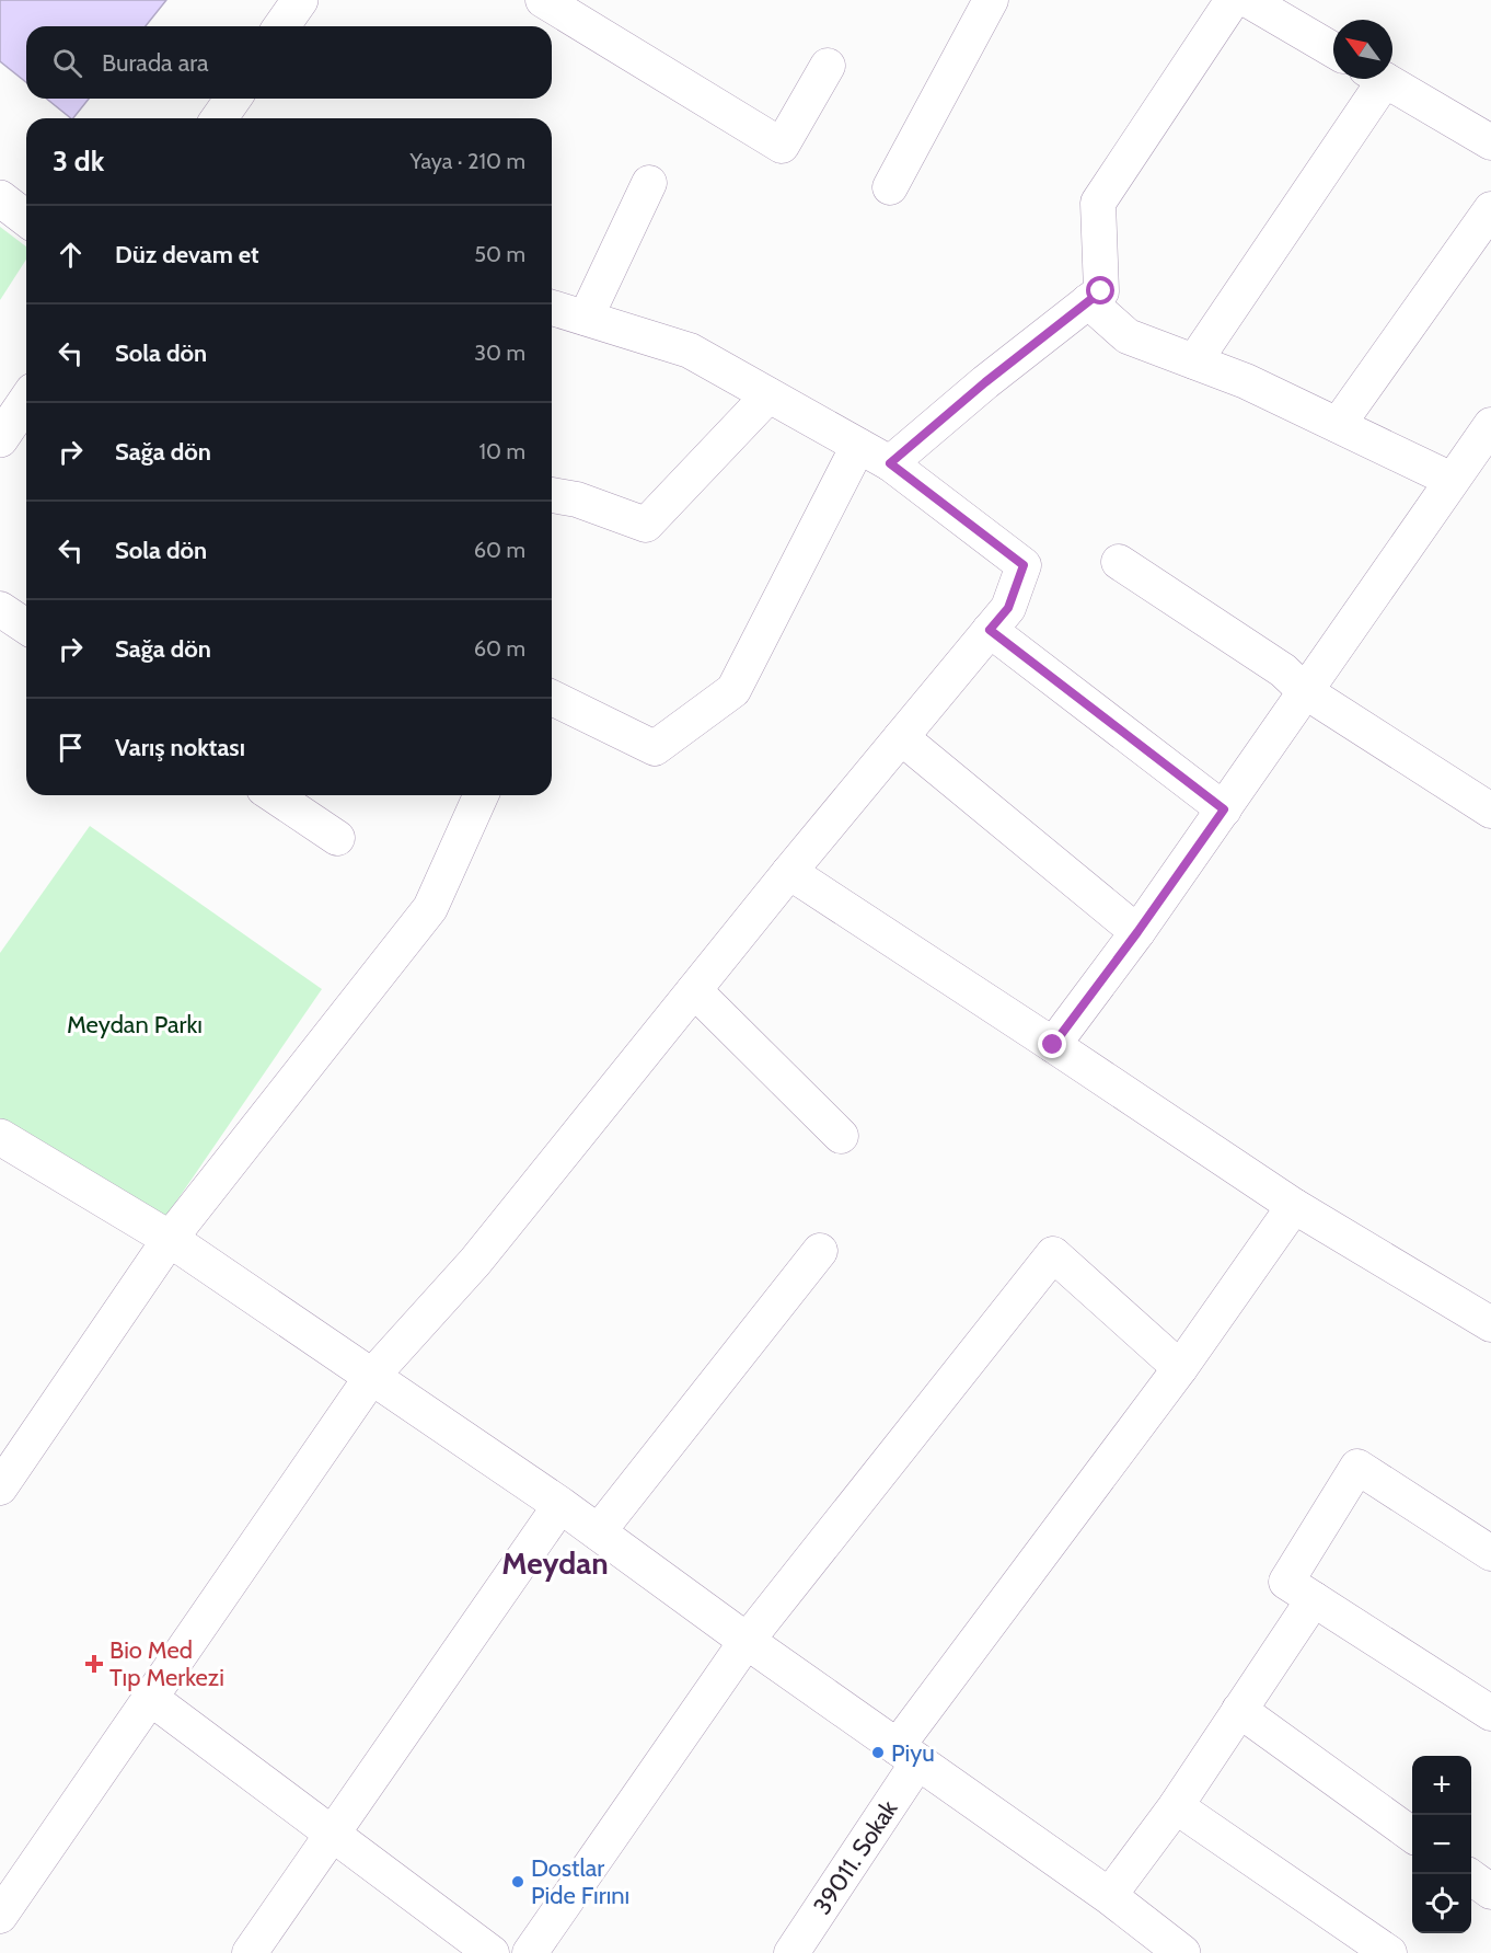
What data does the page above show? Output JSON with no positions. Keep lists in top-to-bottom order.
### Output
{
  "streets": {
    "street": ["39011. Sokak"]
  },
  "districts": ["Meydan"],
  "parks": ["Meydan Parkı"],
  "places": {
    "health": ["Bio Med Tıp Merkezi"],
    "other": ["Piyu", "Dostlar Pide Fırını"]
  },
  "north": "top left",
  "page": {
    "search": "Burada ara",
    "heading": ["3 dk", "Yaya · 210 m"],
    "list": [
      ["Düz devam et", "50 m"],
      ["Sola dön", "30 m"],
      ["Sağa dön", "10 m"],
      ["Sola dön", "60 m"],
      ["Sağa dön", "60 m"],
      "Varış noktası"
    ],
    "map_buttons": ["+", "−"]
  }
}
